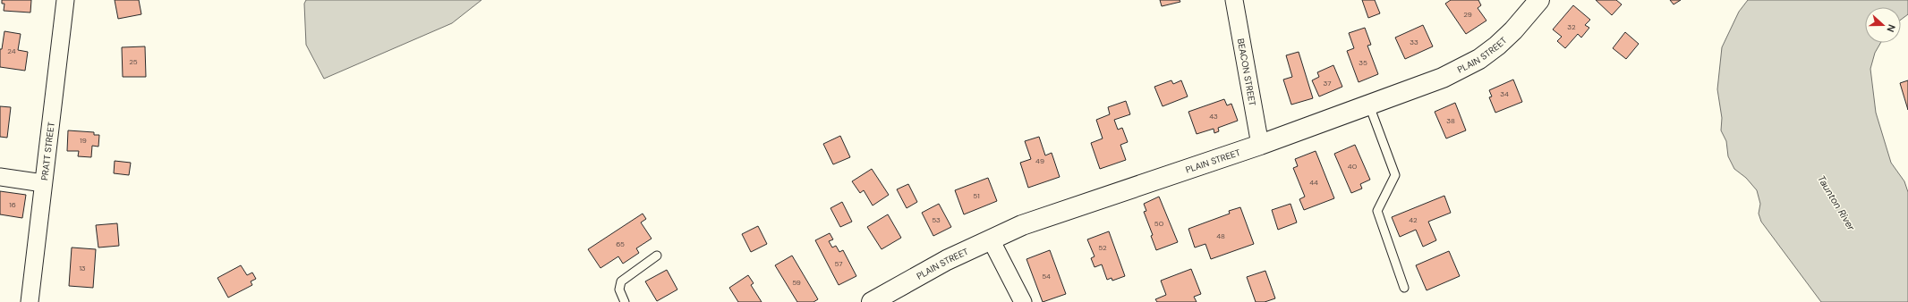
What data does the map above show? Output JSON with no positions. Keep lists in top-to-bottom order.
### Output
{
  "streets": {
    "main road": ["PLAIN STREET"],
    "street": ["BEACON STREET", "PRATT STREET"]
  },
  "crossings": [
    ["PLAIN STREET", "BEACON STREET"]
  ],
  "water": ["Taunton River"],
  "house_numbers": [
    "29",
    "32",
    "33",
    "24",
    "25",
    "35",
    "37",
    "34",
    "43",
    "38",
    "19",
    "49",
    "40",
    "44",
    "51",
    "16",
    "53",
    "42",
    "50",
    "48",
    "65",
    "52",
    "57",
    "13",
    "54",
    "59"
  ],
  "north": "right"
}
